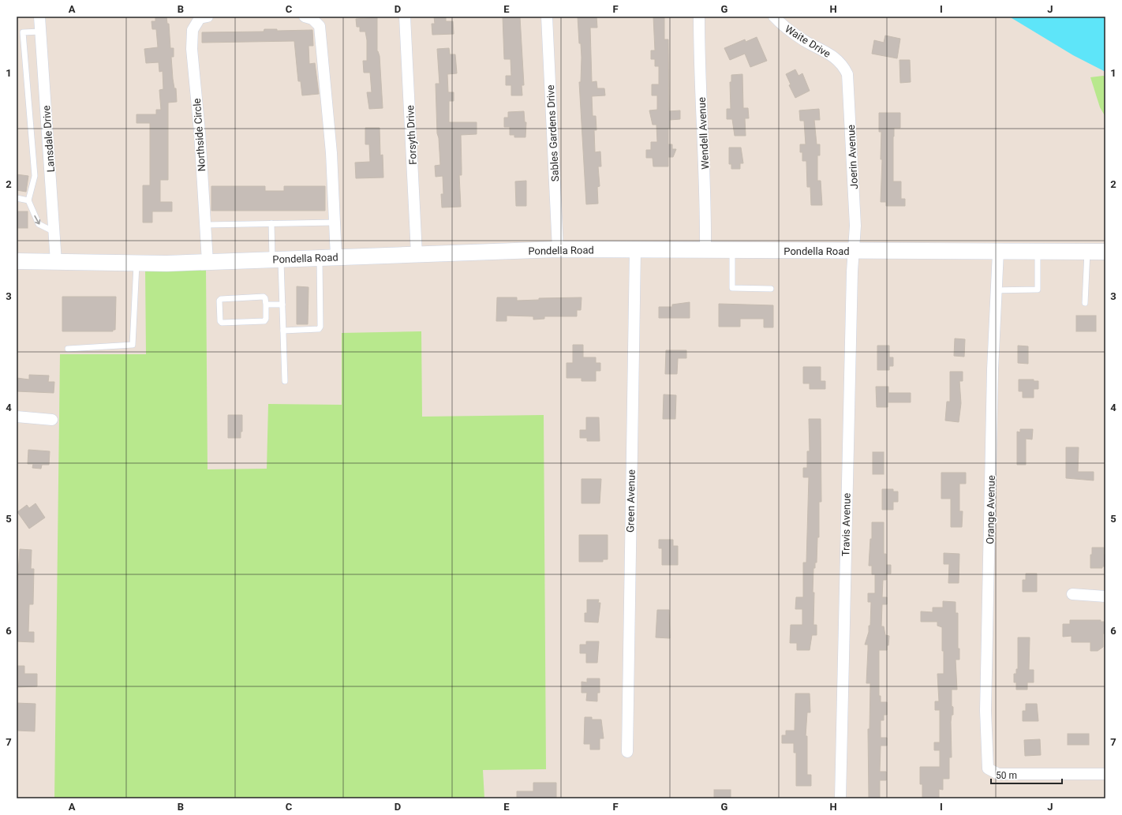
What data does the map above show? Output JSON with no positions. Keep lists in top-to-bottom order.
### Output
{
  "streets": {
    "main road": ["Pondella Road"],
    "street": [
      "Waite Drive",
      "Sables Gardens Drive",
      "Wendell Avenue",
      "Northside Circle",
      "Forsyth Drive",
      "Lansdale Drive",
      "Joerin Avenue",
      "Green Avenue",
      "Orange Avenue",
      "Travis Avenue"
    ]
  },
  "crossings": [
    ["Waite Drive", "Joerin Avenue"],
    ["Sables Gardens Drive", "Pondella Road"],
    ["Wendell Avenue", "Pondella Road"],
    ["Northside Circle", "Pondella Road"],
    ["Forsyth Drive", "Pondella Road"],
    ["Lansdale Drive", "Pondella Road"],
    ["Joerin Avenue", "Pondella Road"],
    ["Joerin Avenue", "Travis Avenue"],
    ["Pondella Road", "Green Avenue"],
    ["Pondella Road", "Orange Avenue"],
    ["Pondella Road", "Travis Avenue"]
  ],
  "scale_bar": "50 m",
  "grid": {
    "columns": [
      "A",
      "B",
      "C",
      "D",
      "E",
      "F",
      "G",
      "H",
      "I",
      "J"
    ],
    "rows": [
      "1",
      "2",
      "3",
      "4",
      "5",
      "6",
      "7"
    ]
  }
}
